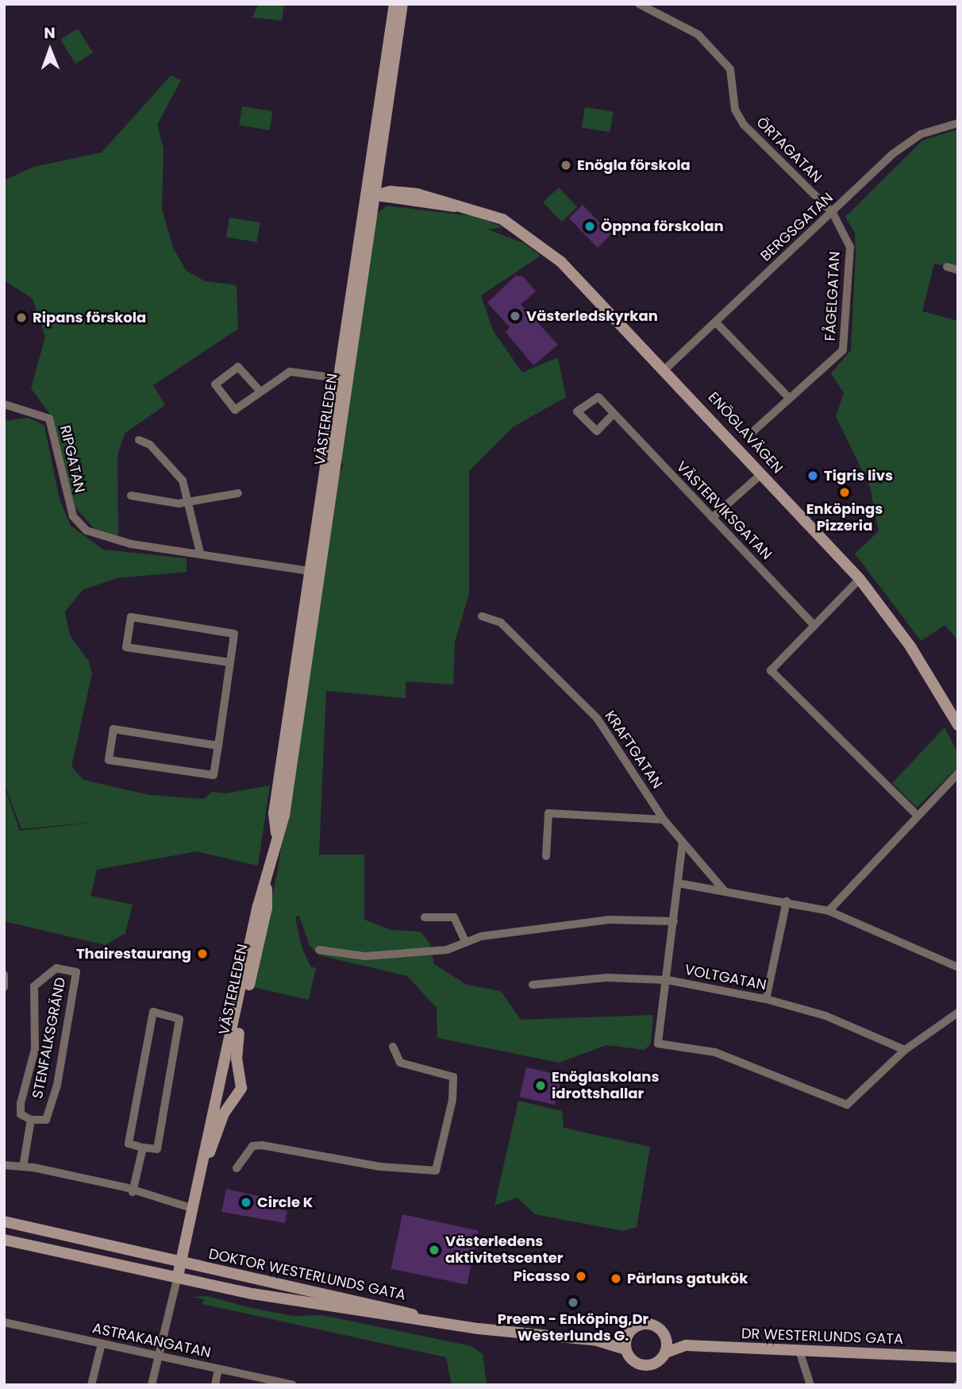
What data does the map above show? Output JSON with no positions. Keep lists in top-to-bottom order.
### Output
{
  "streets": {
    "street": [
      "ÖRTAGATAN",
      "BERGSGATAN",
      "FÅGELGATAN",
      "VÄSTERLEDEN",
      "ENÖGLAVÄGEN",
      "RIPGATAN",
      "VÄSTERVIKSGATAN",
      "KRAFTGATAN",
      "VOLTGATAN",
      "STENFALKSGRÄND",
      "DOKTOR WESTERLUNDS GATA",
      "DR WESTERLUNDS GATA",
      "ASTRAKANGATAN"
    ]
  },
  "crossings": [
    ["ÖRTAGATAN", "BERGSGATAN"],
    ["ÖRTAGATAN", "FÅGELGATAN"],
    ["BERGSGATAN", "ENÖGLAVÄGEN"],
    ["VÄSTERLEDEN", "ENÖGLAVÄGEN"],
    ["VÄSTERLEDEN", "RIPGATAN"],
    ["VÄSTERLEDEN", "DOKTOR WESTERLUNDS GATA"],
    ["VÄSTERLEDEN", "ASTRAKANGATAN"],
    ["DOKTOR WESTERLUNDS GATA", "DR WESTERLUNDS GATA"]
  ],
  "places": [
    "Enögla förskola",
    "Öppna förskolan",
    "Västerledskyrkan",
    "Ripans förskola",
    "Tigris livs",
    "Enköpings Pizzeria",
    "Thairestaurang",
    "Enöglaskolans idrottshallar",
    "Circle K",
    "Västerledens aktivitetscenter",
    "Picasso",
    "Pärlans gatukök",
    "Preem - Enköping,Dr Westerlunds G."
  ],
  "north": "top"
}
